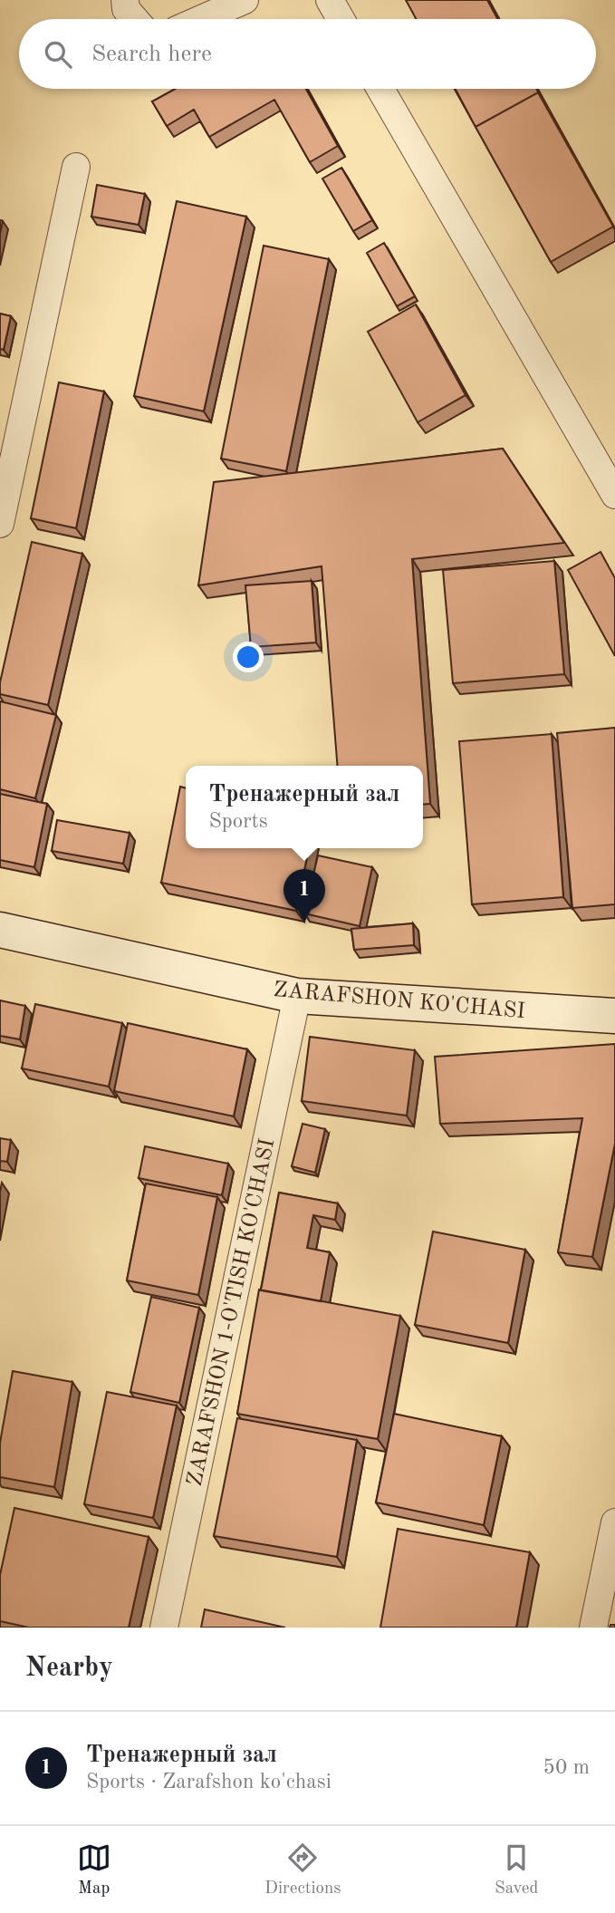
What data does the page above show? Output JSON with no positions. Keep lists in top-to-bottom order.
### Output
{
  "streets": {
    "street": ["ZARAFSHON KO'CHASI", "ZARAFSHON 1-O'TISH KO'CHASI"]
  },
  "crossings": [
    ["ZARAFSHON KO'CHASI", "ZARAFSHON 1-O'TISH KO'CHASI"]
  ],
  "page": {
    "search": "Search here",
    "popup": ["Тренажерный зал", "Sports"],
    "pins": "1",
    "heading": "Nearby",
    "list": [
      {
        "mark": "1",
        "name": "Тренажерный зал",
        "note": "Sports · Zarafshon ko'chasi",
        "value": "50 m"
      }
    ],
    "nav": ["Map", "Directions", "Saved"]
  }
}
